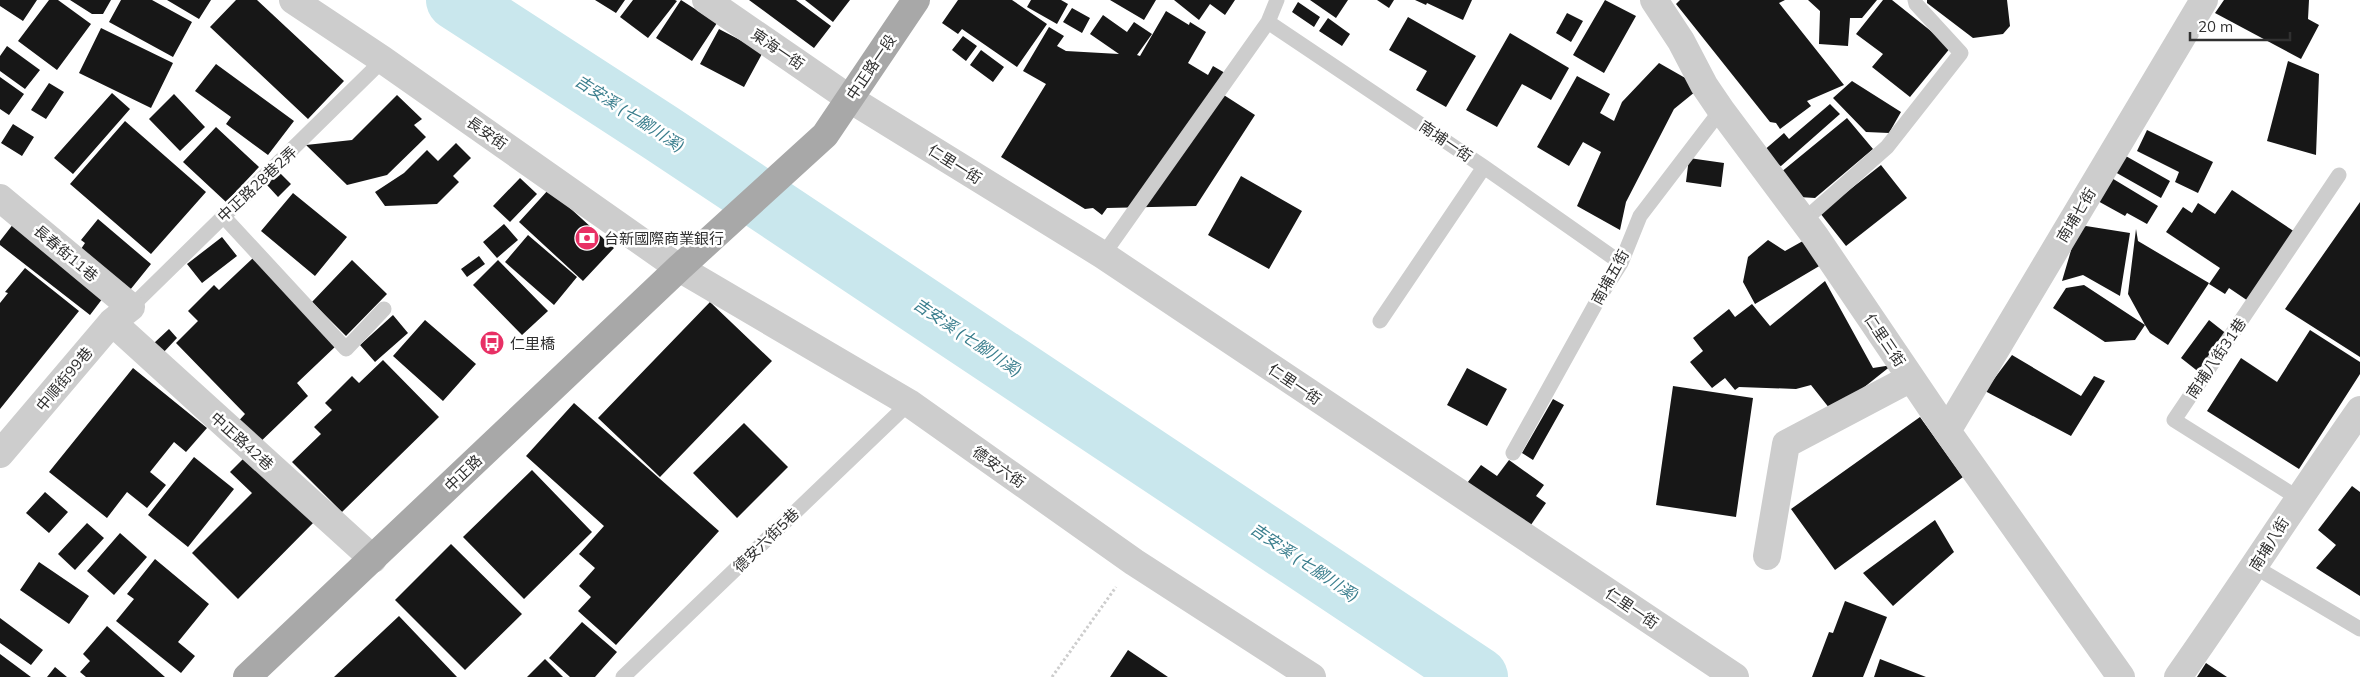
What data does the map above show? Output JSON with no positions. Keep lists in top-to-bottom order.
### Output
{
  "streets": {
    "main road": ["中正路一段", "中正路"],
    "street": [
      "東海一街",
      "長安街",
      "仁里一街",
      "南埔七街",
      "長春街11巷",
      "仁里三街",
      "中順街99巷",
      "中正路42巷",
      "德安六街",
      "南埔八街"
    ],
    "lane": [
      "南埔一街",
      "中正路28巷2弄",
      "南埔五街",
      "南埔八街31巷",
      "德安六街5巷"
    ]
  },
  "crossings": [
    ["東海一街", "中正路一段"],
    ["東海一街", "仁里一街"],
    ["中正路一段", "長安街"],
    ["中正路一段", "仁里一街"],
    ["中正路一段", "德安六街"],
    ["中正路一段", "中正路"],
    ["長安街", "中正路28巷2弄"],
    ["長安街", "德安六街"],
    ["長安街", "中正路"],
    ["南埔一街", "南埔五街"],
    ["中正路28巷2弄", "長春街11巷"],
    ["中正路28巷2弄", "中順街99巷"],
    ["中正路28巷2弄", "中正路42巷"],
    ["南埔七街", "仁里三街"],
    ["長春街11巷", "中順街99巷"],
    ["長春街11巷", "中正路42巷"],
    ["南埔五街", "仁里三街"],
    ["南埔八街31巷", "南埔八街"],
    ["中順街99巷", "中正路42巷"],
    ["中正路42巷", "中正路"],
    ["德安六街", "中正路"],
    ["德安六街", "德安六街5巷"]
  ],
  "water": ["吉安溪 (七腳川溪)"],
  "places": {
    "bank": ["台新國際商業銀行"],
    "bus stop": ["仁里橋"]
  },
  "scale_bar": "20 m"
}
